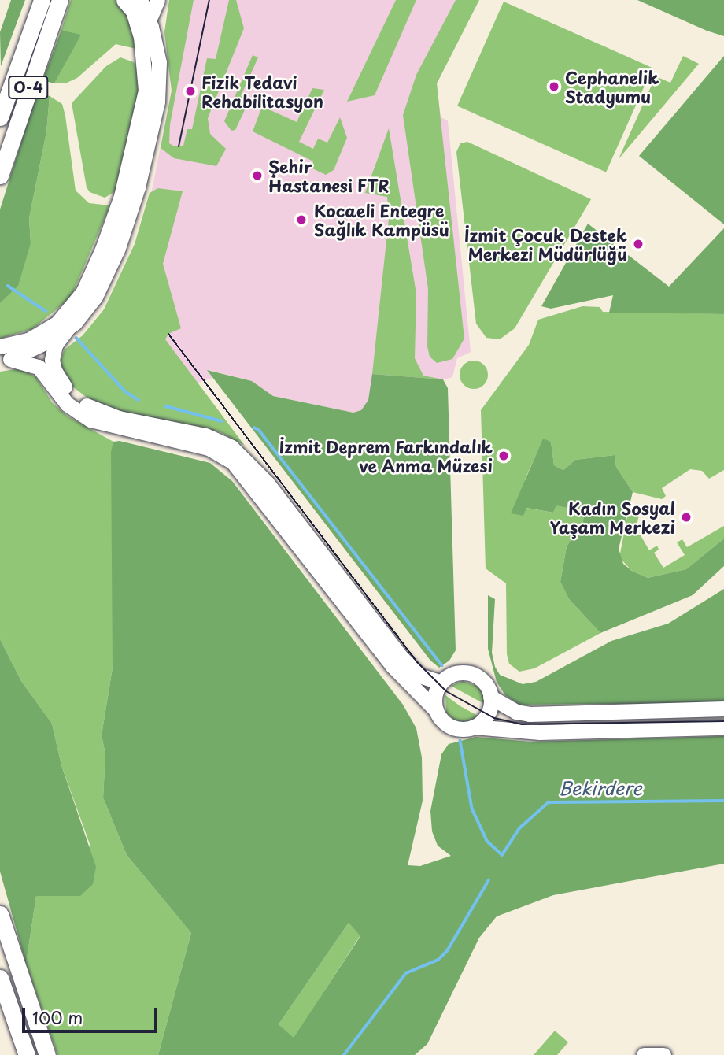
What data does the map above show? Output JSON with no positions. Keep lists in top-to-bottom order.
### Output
{
  "streets": {
    "highway": ["O-4"]
  },
  "water": ["Bekirdere"],
  "places": [
    "Cephanelik Stadyumu",
    "Fizik Tedavi Rehabilitasyon",
    "Şehir Hastanesi FTR",
    "Kocaeli Entegre Sağlık Kampüsü",
    "İzmit Çocuk Destek Merkezi Müdürlüğü",
    "İzmit Deprem Farkındalık ve Anma Müzesi",
    "Kadın Sosyal Yaşam Merkezi"
  ],
  "scale_bar": "100 m"
}
